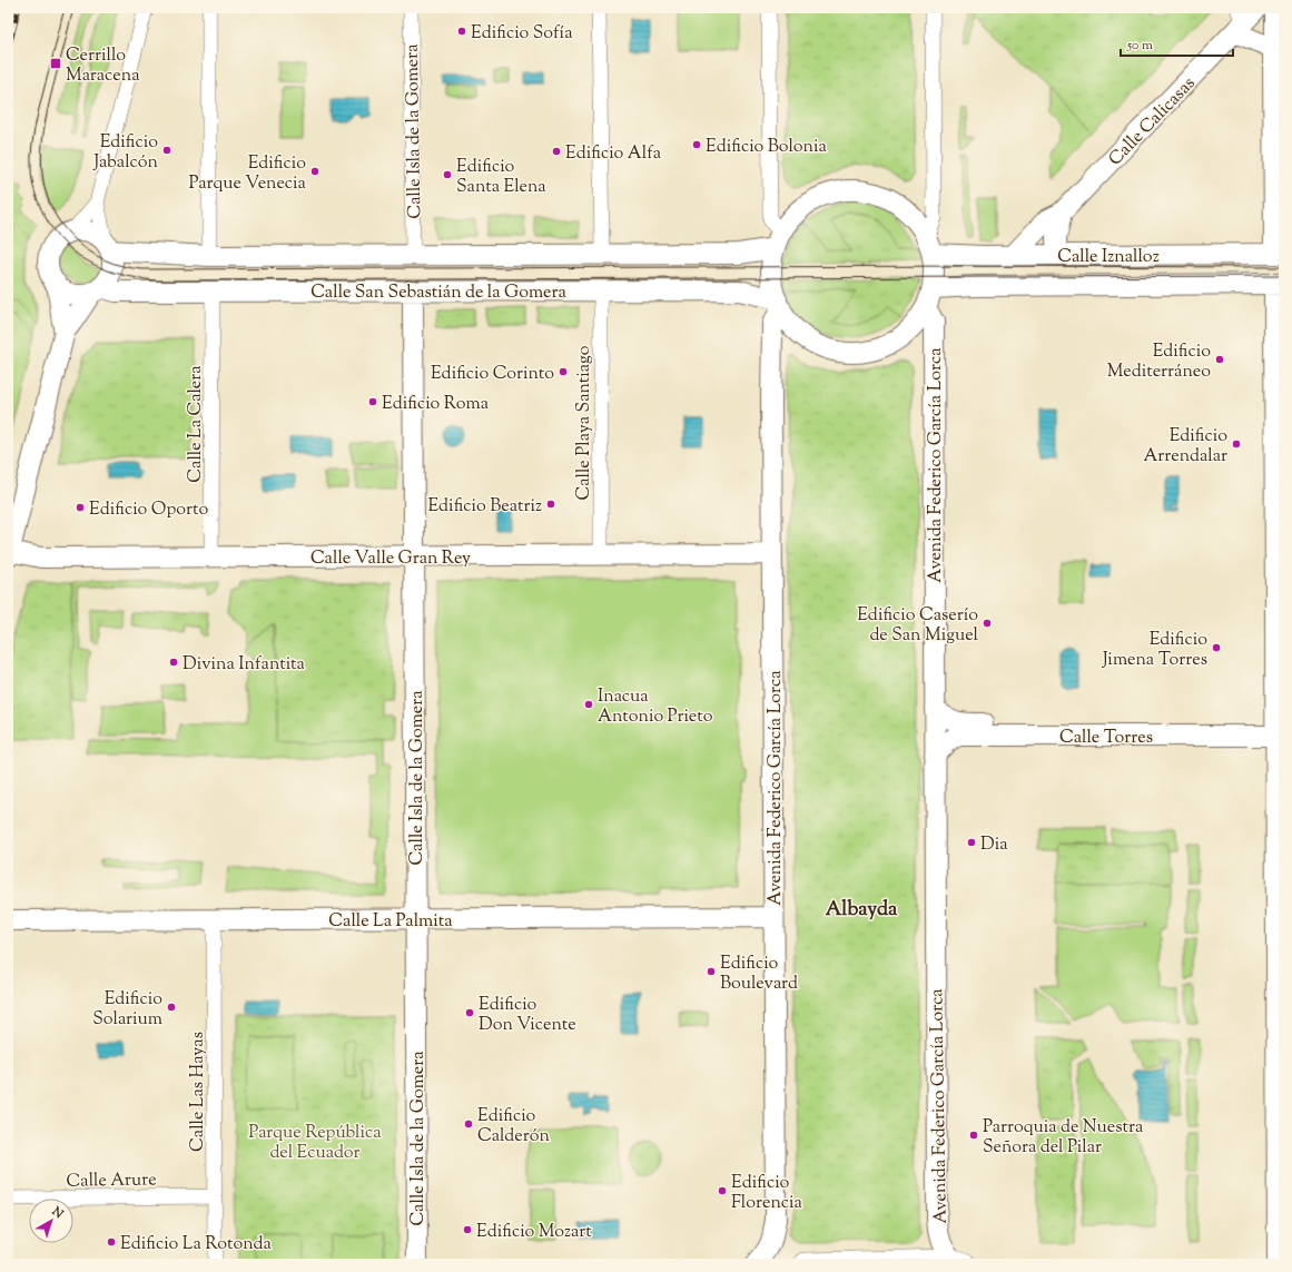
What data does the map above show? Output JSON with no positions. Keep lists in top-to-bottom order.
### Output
{
  "streets": {
    "main road": [
      "Calle Calicasas",
      "Calle Isla de la Gomera",
      "Calle Iznalloz",
      "Calle San Sebastián de la Gomera",
      "Avenida Federico García Lorca",
      "Calle Valle Gran Rey",
      "Calle Torres",
      "Calle La Palmita"
    ],
    "street": [
      "Calle Playa Santiago",
      "Calle La Calera",
      "Calle Las Hayas",
      "Calle Arure"
    ]
  },
  "crossings": [
    ["Calle Calicasas", "Calle Iznalloz"],
    ["Calle Isla de la Gomera", "Calle San Sebastián de la Gomera"],
    ["Calle Isla de la Gomera", "Calle Valle Gran Rey"],
    ["Calle Isla de la Gomera", "Calle La Palmita"],
    ["Calle Iznalloz", "Avenida Federico García Lorca"],
    ["Calle San Sebastián de la Gomera", "Calle Playa Santiago"],
    ["Calle San Sebastián de la Gomera", "Calle La Calera"],
    ["Calle San Sebastián de la Gomera", "Avenida Federico García Lorca"],
    ["Calle Playa Santiago", "Calle Valle Gran Rey"],
    ["Calle La Calera", "Calle Valle Gran Rey"],
    ["Avenida Federico García Lorca", "Calle Valle Gran Rey"],
    ["Avenida Federico García Lorca", "Calle Torres"],
    ["Avenida Federico García Lorca", "Calle La Palmita"],
    ["Calle La Palmita", "Calle Las Hayas"],
    ["Calle Las Hayas", "Calle Arure"]
  ],
  "districts": ["Albayda"],
  "parks": ["Parque República del Ecuador"],
  "places": {
    "other": [
      "Edificio Sofía",
      "Edificio Bolonia",
      "Edificio Jabalcón",
      "Edificio Alfa",
      "Edificio Parque Venecia",
      "Edificio Santa Elena",
      "Edificio Mediterráneo",
      "Edificio Corinto",
      "Edificio Roma",
      "Edificio Arrendalar",
      "Edificio Beatriz",
      "Edificio Oporto",
      "Edificio Caserío de San Miguel",
      "Edificio Jimena Torres",
      "Divina Infantita",
      "Inacua Antonio Prieto",
      "Dia",
      "Edificio Boulevard",
      "Edificio Solarium",
      "Edificio Don Vicente",
      "Edificio Calderón",
      "Parroquia de Nuestra Señora del Pilar",
      "Edificio Florencia",
      "Edificio Mozart",
      "Edificio La Rotonda"
    ],
    "transit": ["Cerrillo Maracena"]
  },
  "scale_bar": "50 m",
  "north": "top right"
}
